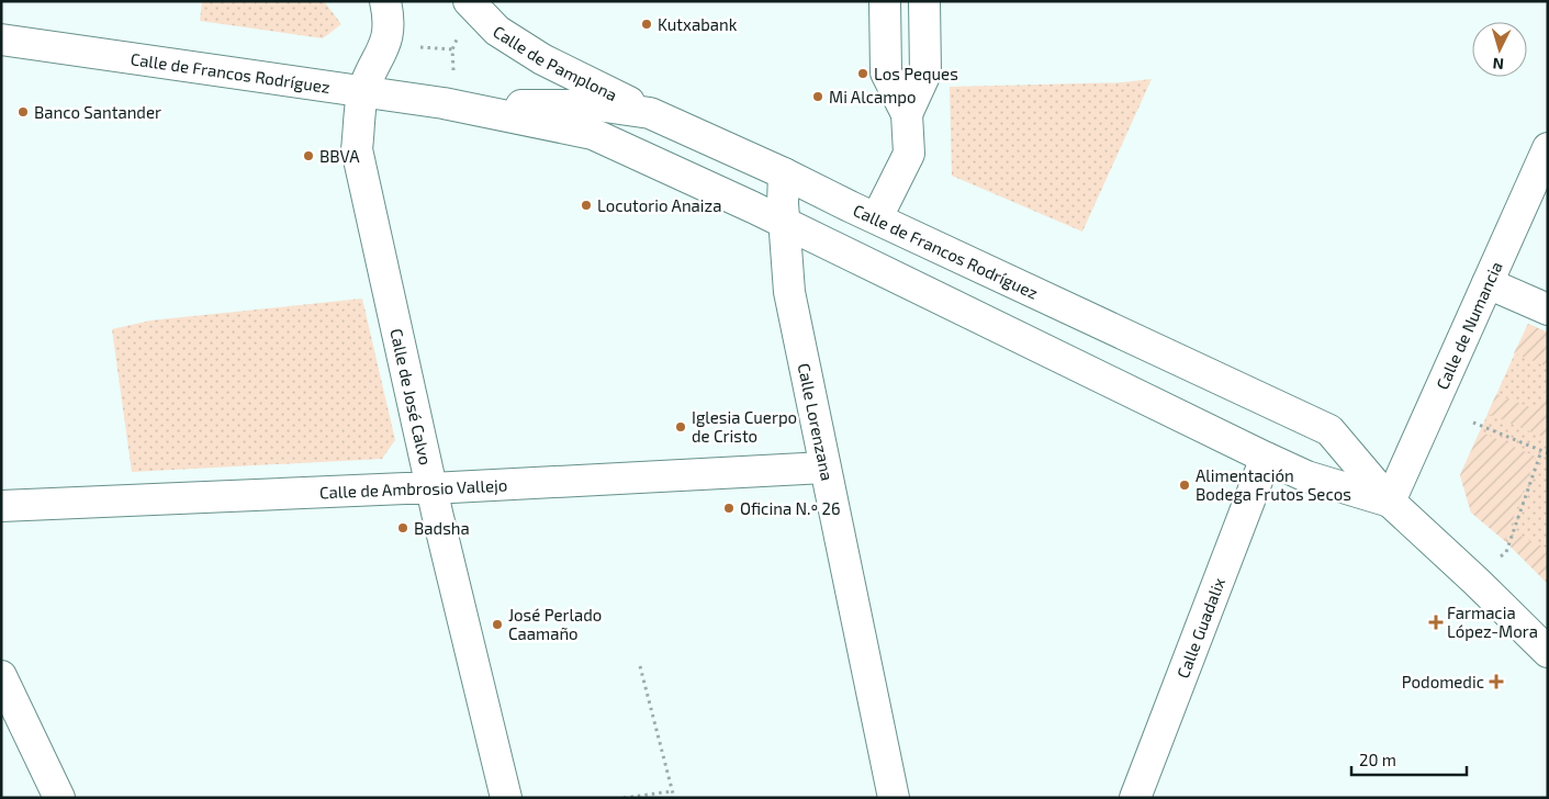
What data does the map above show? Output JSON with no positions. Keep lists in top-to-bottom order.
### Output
{
  "streets": {
    "street": [
      "Calle de Pamplona",
      "Calle de Francos Rodríguez",
      "Calle de Numancia",
      "Calle de José Calvo",
      "Calle Lorenzana",
      "Calle de Ambrosio Vallejo",
      "Calle Guadalix"
    ]
  },
  "crossings": [
    ["Calle de Pamplona", "Calle de Francos Rodríguez"],
    ["Calle de Francos Rodríguez", "Calle de Numancia"],
    ["Calle de Francos Rodríguez", "Calle de José Calvo"],
    ["Calle de Francos Rodríguez", "Calle Lorenzana"],
    ["Calle de Francos Rodríguez", "Calle Guadalix"],
    ["Calle de José Calvo", "Calle de Ambrosio Vallejo"],
    ["Calle Lorenzana", "Calle de Ambrosio Vallejo"]
  ],
  "places": {
    "other": [
      "Kutxabank",
      "Los Peques",
      "Mi Alcampo",
      "Banco Santander",
      "BBVA",
      "Locutorio Anaiza",
      "Iglesia Cuerpo de Cristo",
      "Alimentación Bodega Frutos Secos",
      "Oficina N.º 26",
      "Badsha",
      "José Perlado Caamaño"
    ],
    "health": ["Farmacia López-Mora", "Podomedic"]
  },
  "scale_bar": "20 m",
  "north": "bottom"
}
